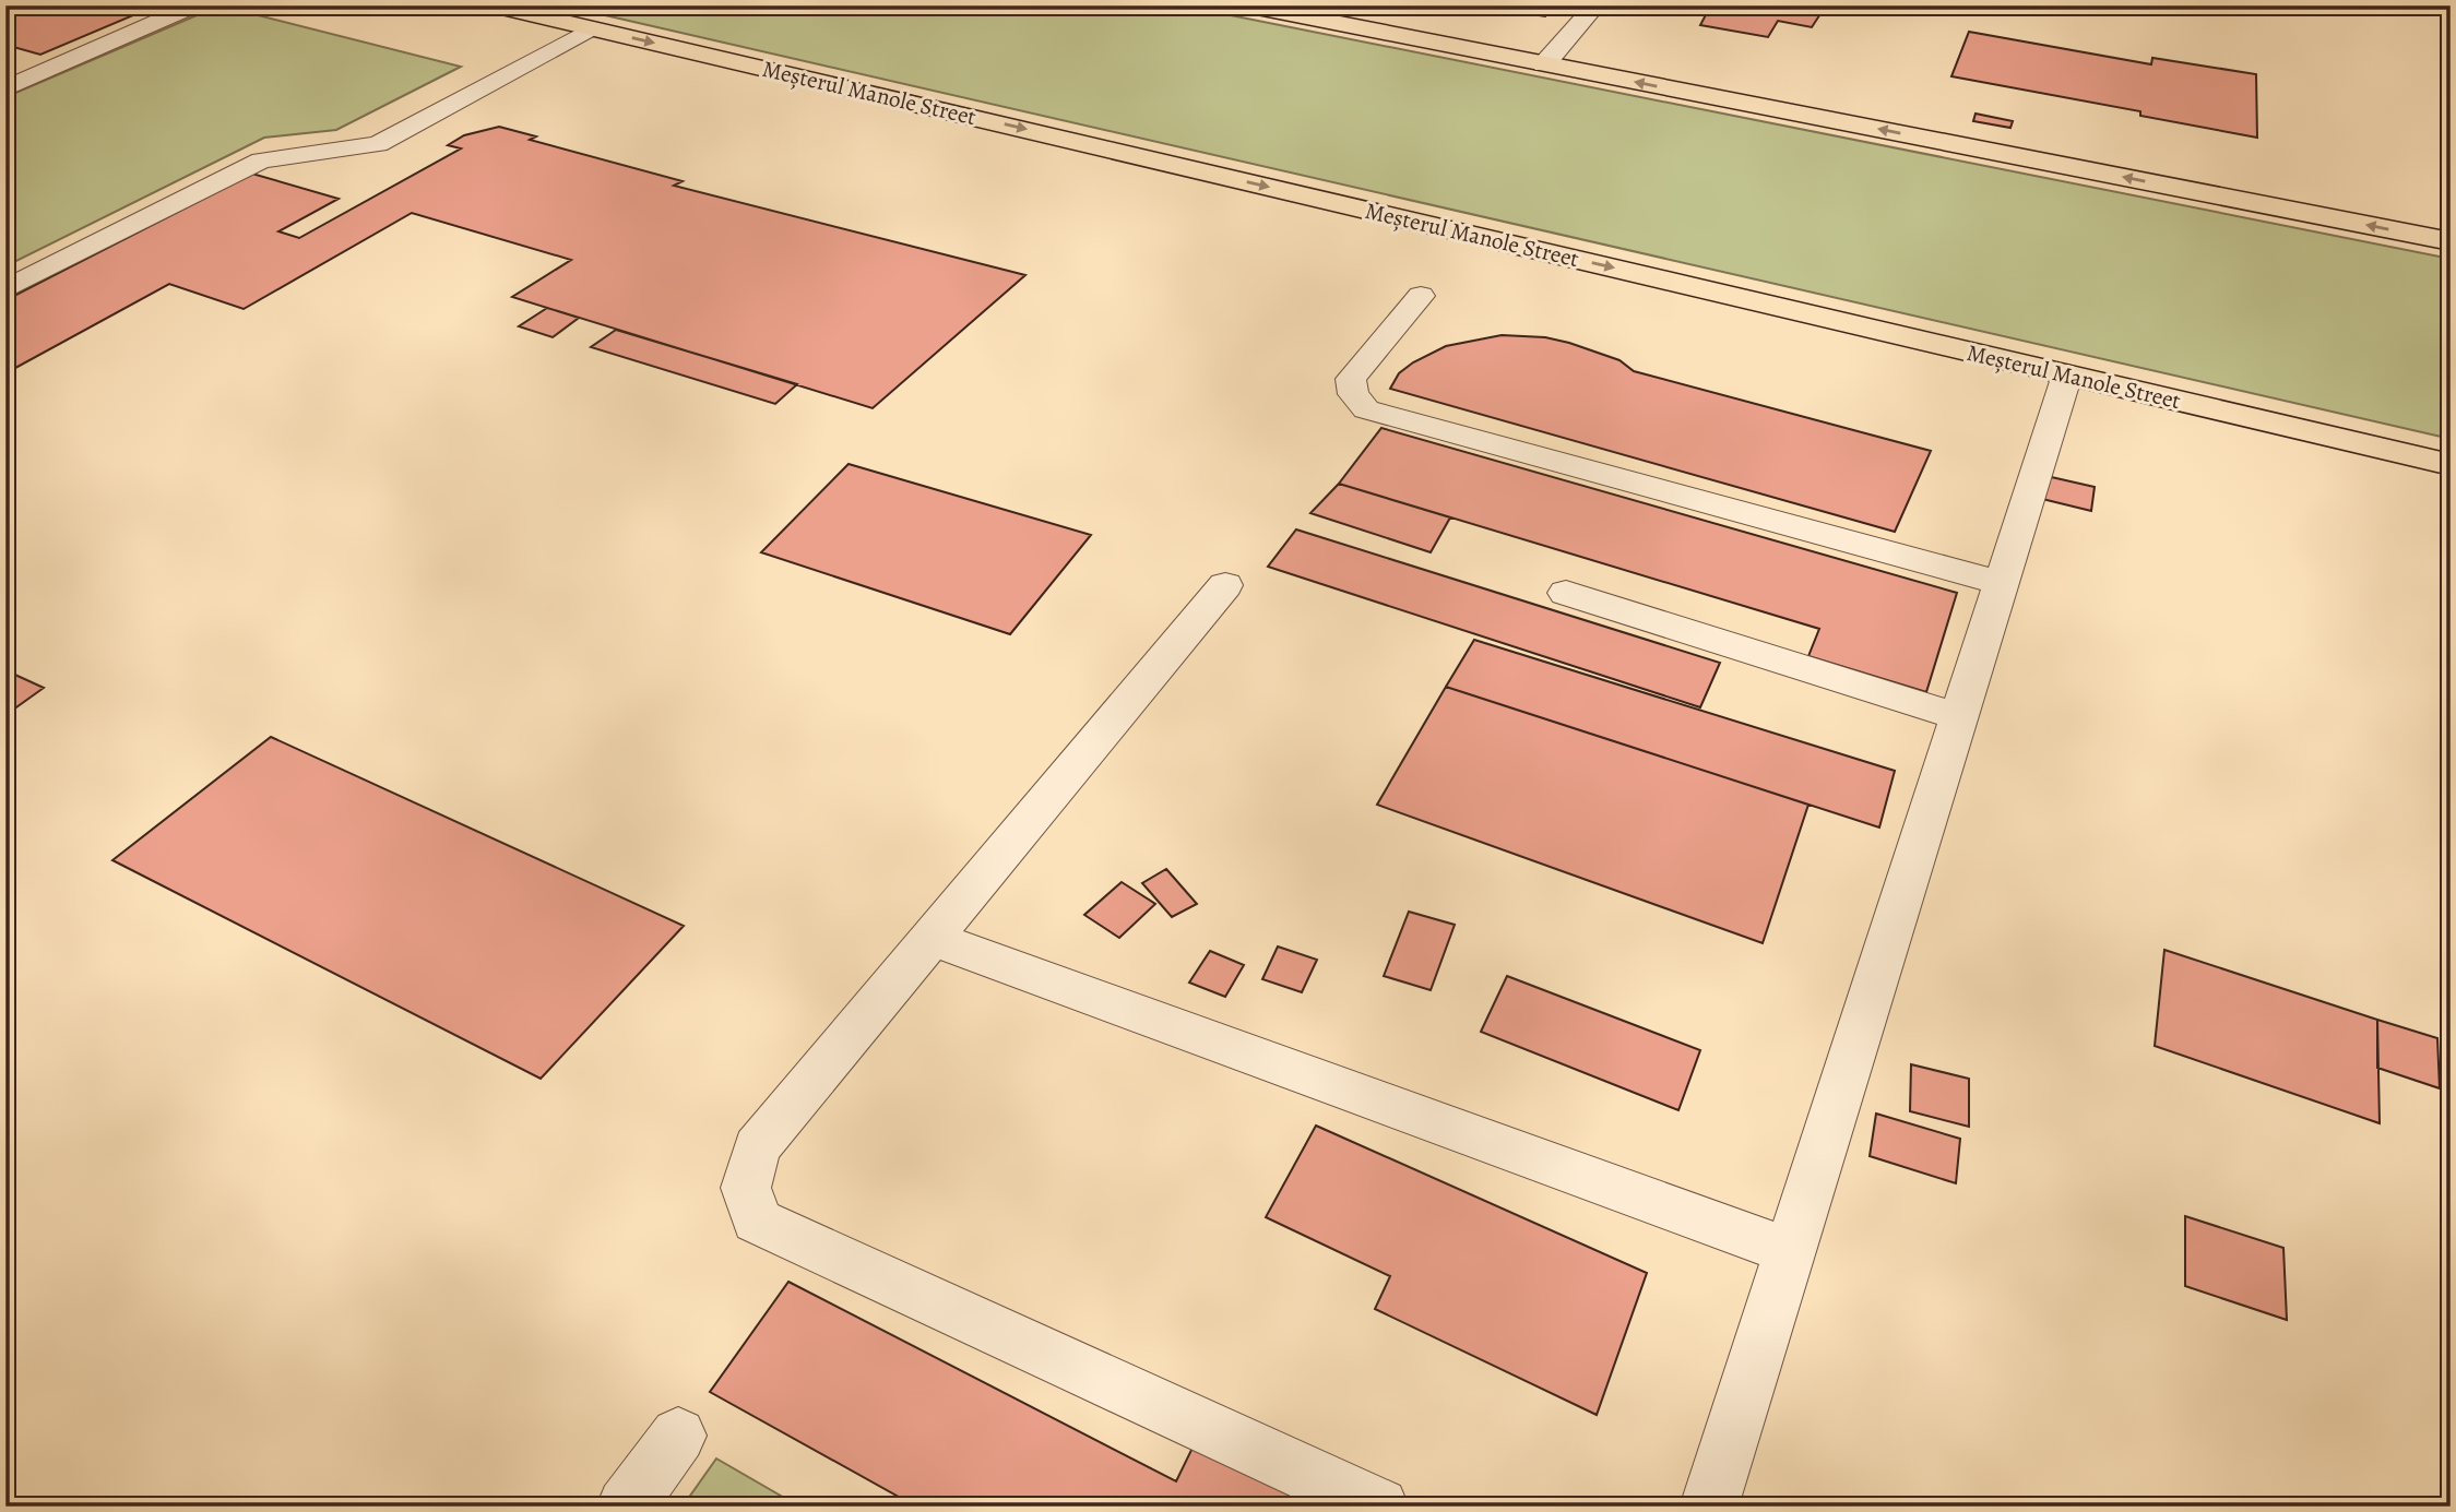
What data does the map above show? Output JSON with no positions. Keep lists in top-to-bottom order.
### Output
{
  "streets": {
    "main road": ["Meșterul Manole Street"]
  }
}
